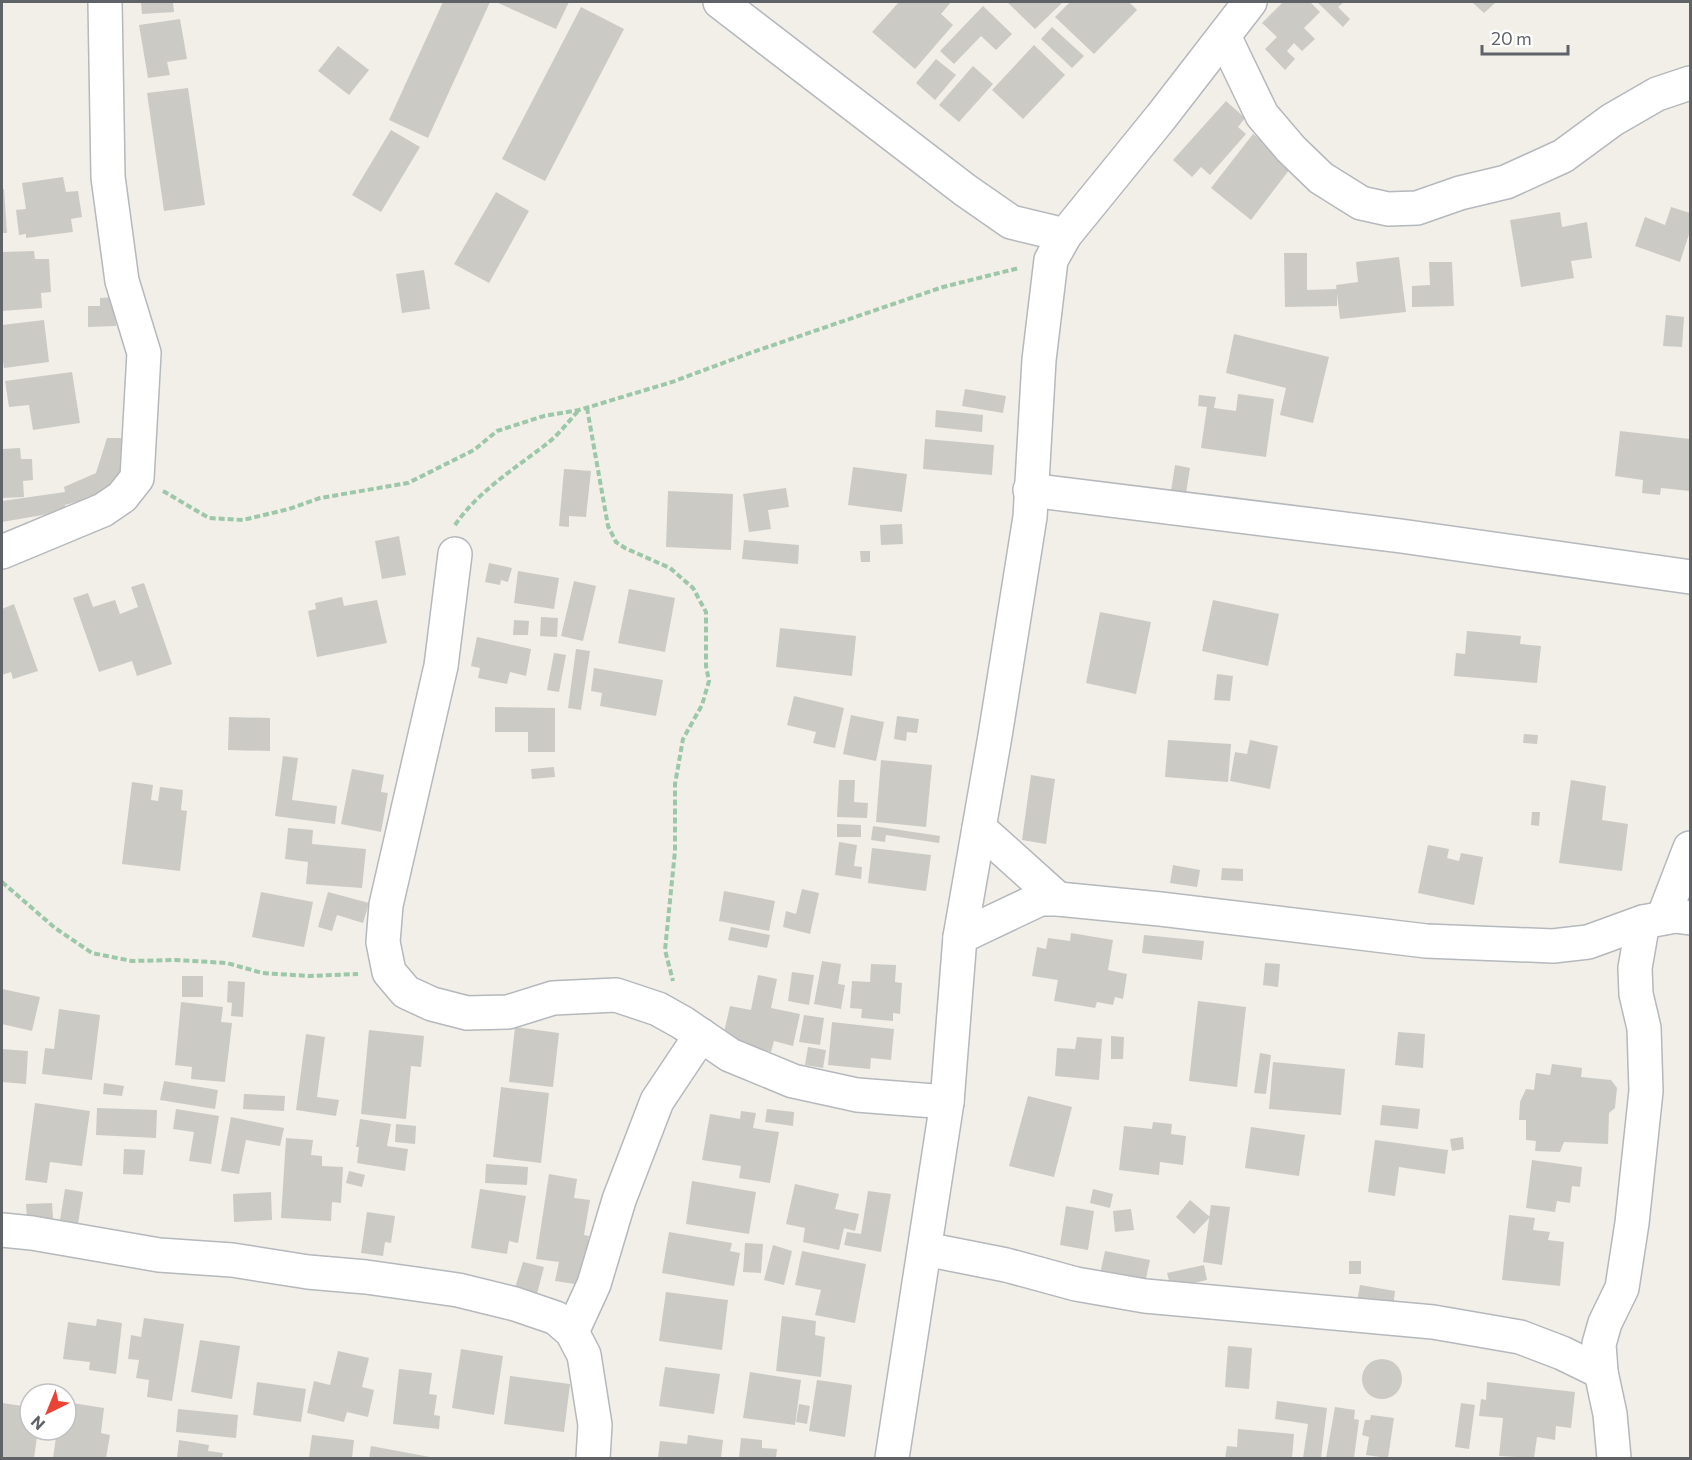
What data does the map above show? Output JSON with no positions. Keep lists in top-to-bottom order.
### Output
{
  "scale_bar": "20 m",
  "north": "bottom left"
}
